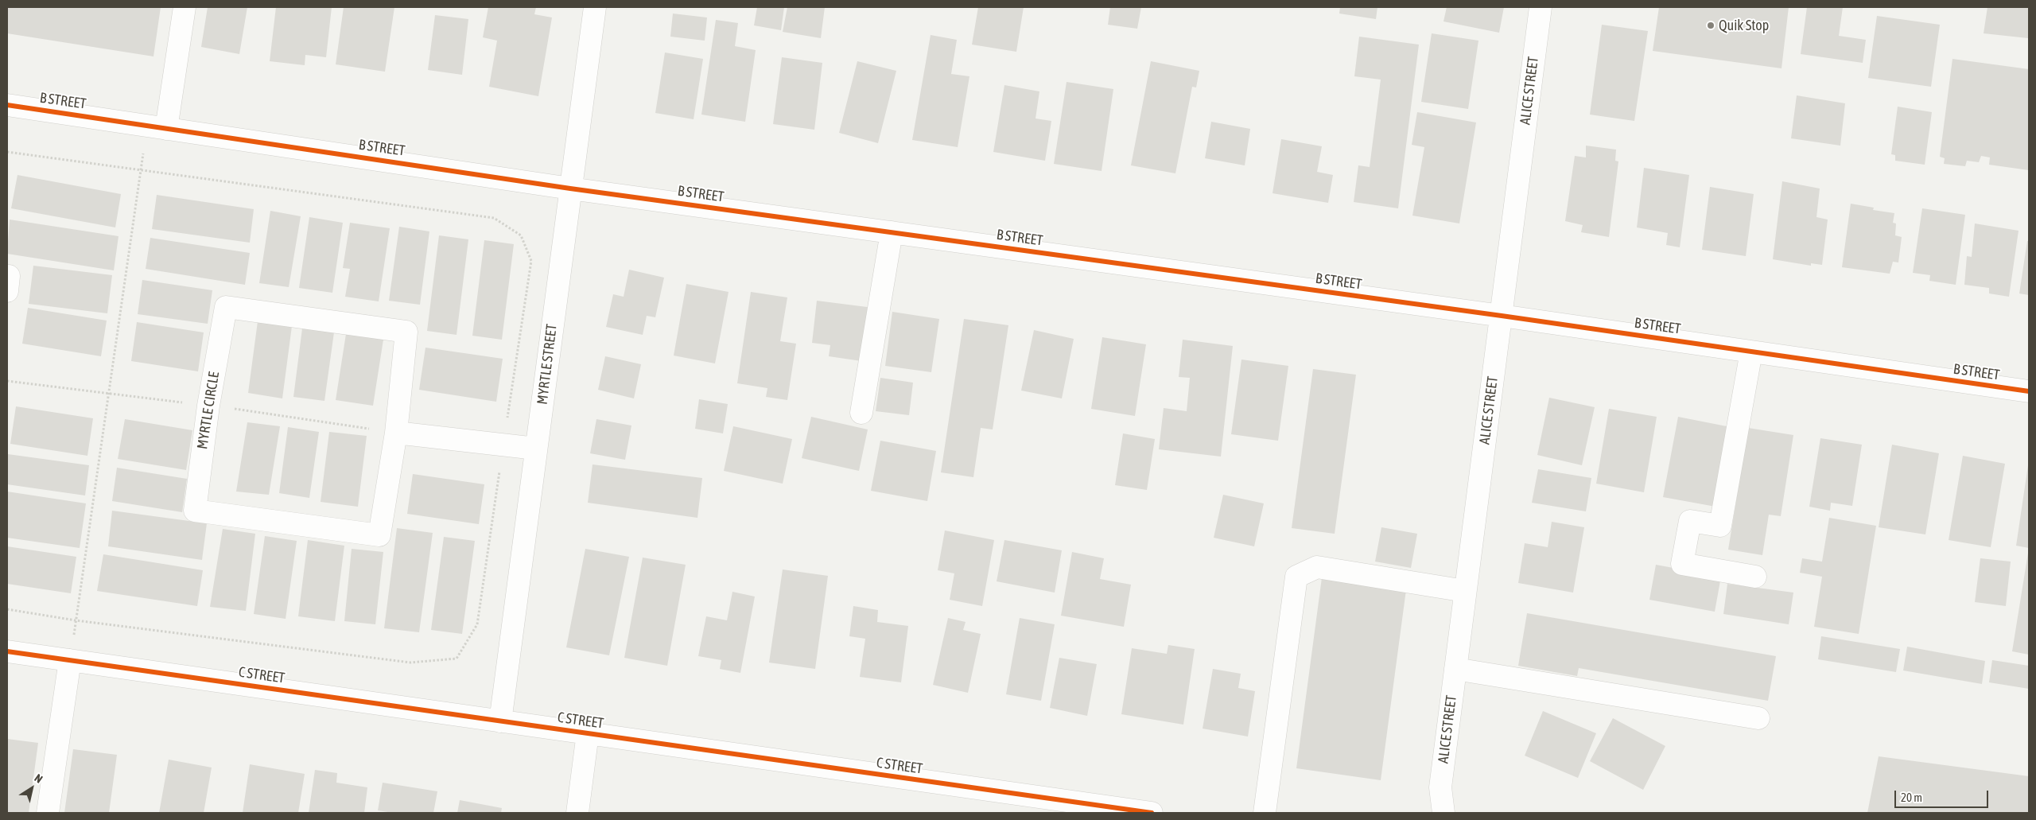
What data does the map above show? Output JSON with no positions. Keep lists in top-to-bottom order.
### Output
{
  "streets": {
    "street": [
      "ALICE STREET",
      "B STREET",
      "MYRTLE STREET",
      "MYRTLE CIRCLE",
      "C STREET"
    ]
  },
  "crossings": [
    ["ALICE STREET", "B STREET"],
    ["B STREET", "MYRTLE STREET"],
    ["MYRTLE STREET", "C STREET"]
  ],
  "places": ["Quik Stop"],
  "scale_bar": "20 m",
  "north": "top right"
}
